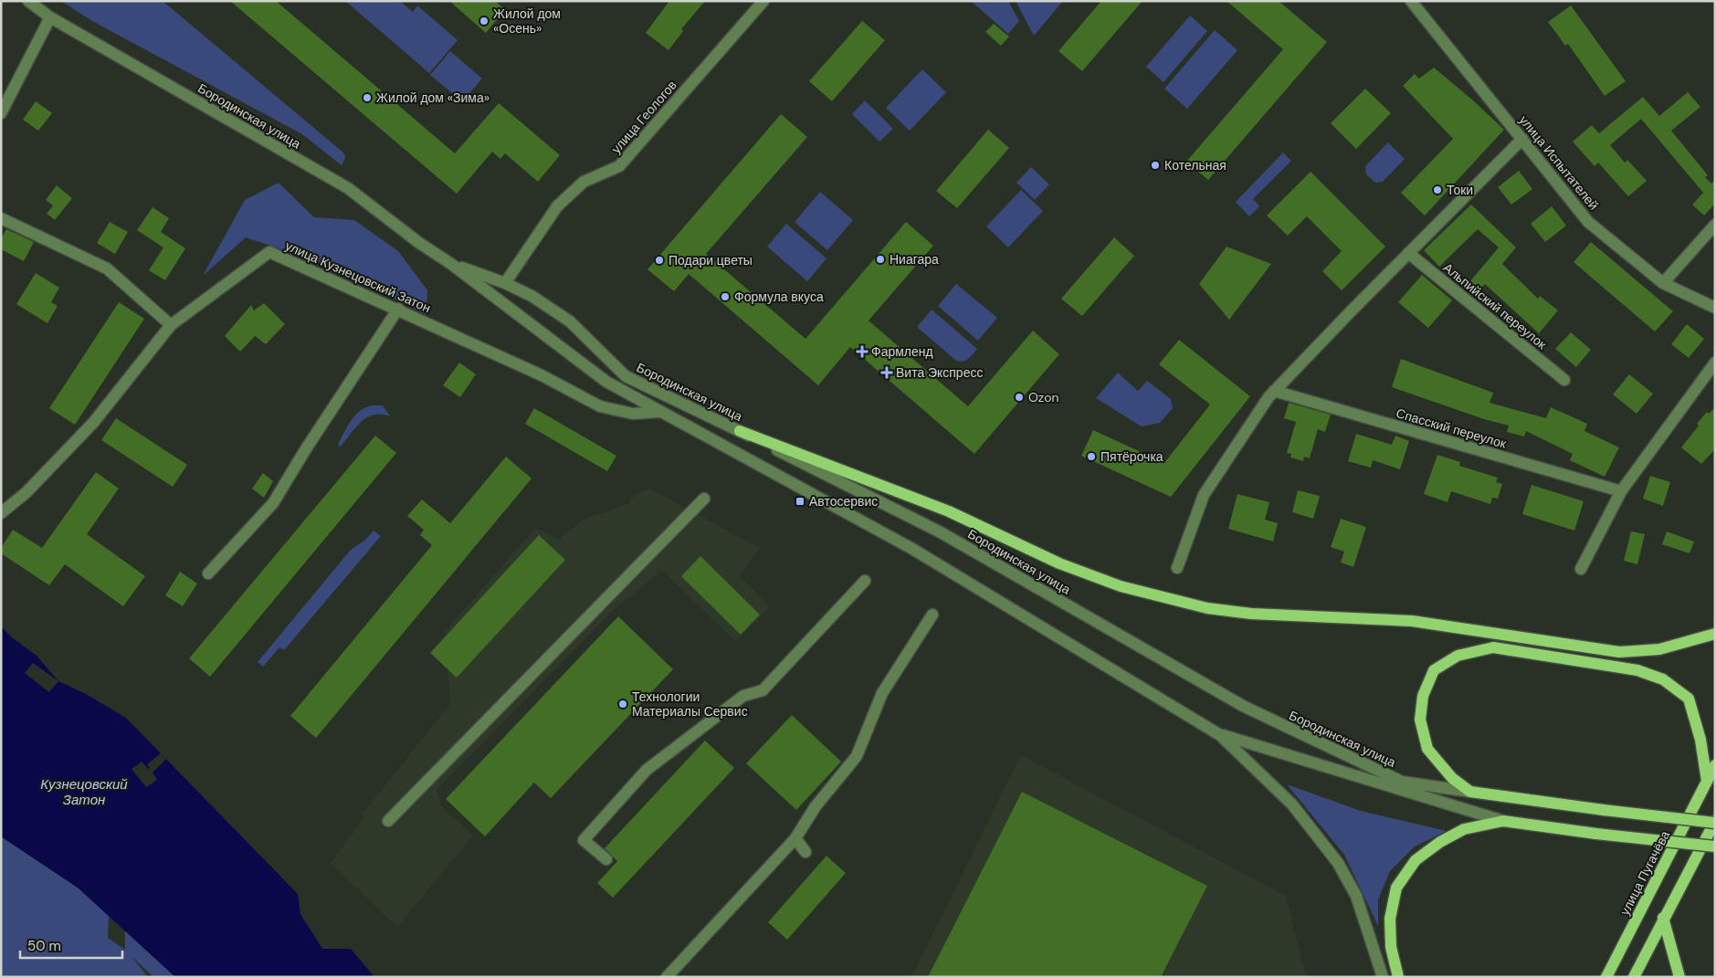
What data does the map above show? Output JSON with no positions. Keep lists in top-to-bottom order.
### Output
{
  "streets": {
    "main road": ["Бородинская улица", "улица Пугачёва"],
    "street": [
      "улица Геологов",
      "улица Испытателей",
      "улица Кузнецовский Затон",
      "Альпийский переулок",
      "Спасский переулок"
    ]
  },
  "crossings": [
    ["Бородинская улица", "улица Геологов"],
    ["Бородинская улица", "улица Кузнецовский Затон"]
  ],
  "water": ["Кузнецовский Затон"],
  "places": {
    "other": [
      "Жилой дом «Осень»",
      "Жилой дом «Зима»",
      "Котельная",
      "Токи",
      "Ниагара",
      "Подари цветы",
      "Формула вкуса",
      "Ozon",
      "Пятёрочка",
      "Технологии Материалы Сервис"
    ],
    "health": ["Фармленд", "Вита Экспресс"],
    "transit": ["Автосервис"]
  },
  "scale_bar": "50 m"
}
